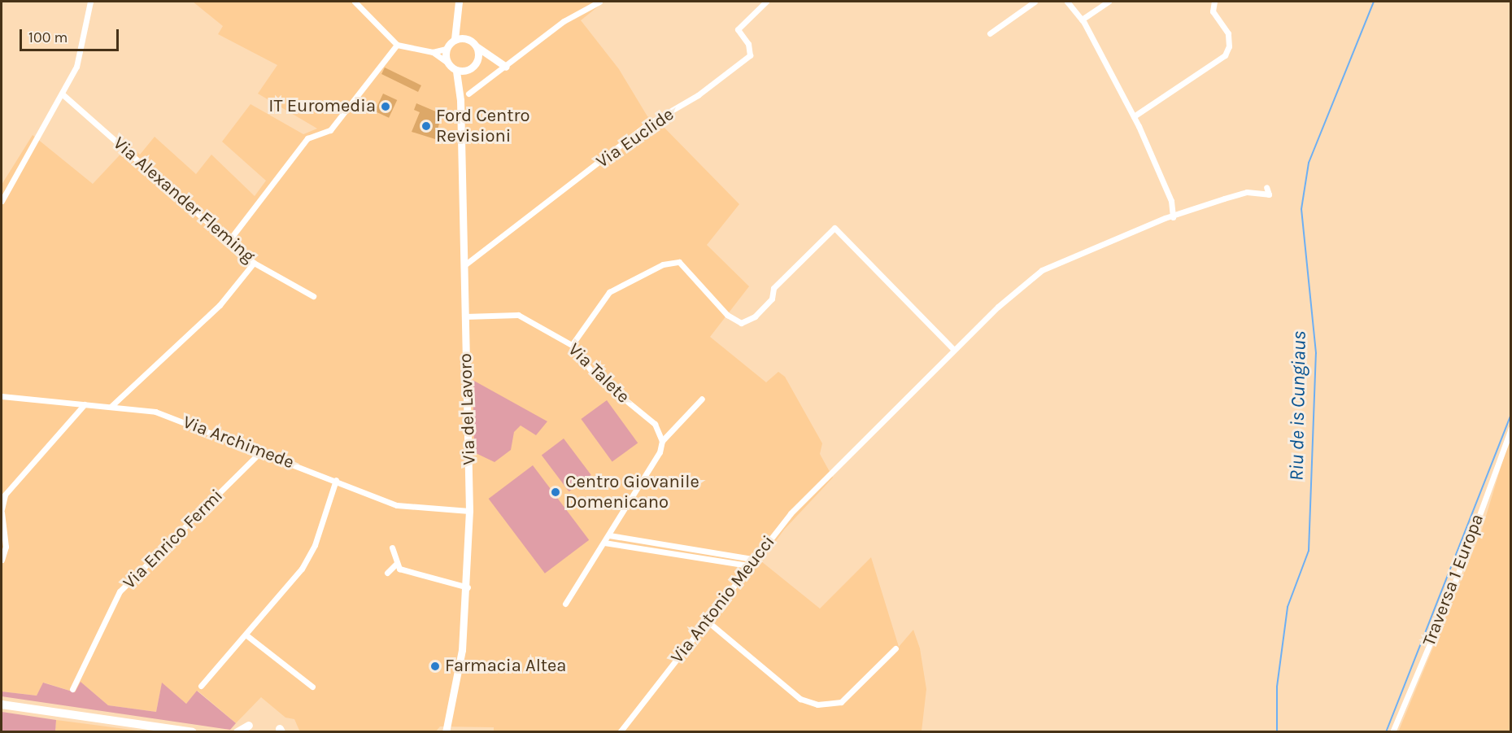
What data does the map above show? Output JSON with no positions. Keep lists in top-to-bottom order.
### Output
{
  "streets": {
    "main road": ["Via del Lavoro"],
    "street": [
      "Via Euclide",
      "Via Alexander Fleming",
      "Via Talete",
      "Via Archimede",
      "Via Enrico Fermi",
      "Traversa 1 Europa",
      "Via Antonio Meucci"
    ]
  },
  "crossings": [
    ["Via Euclide", "Via del Lavoro"],
    ["Via Talete", "Via del Lavoro"],
    ["Via del Lavoro", "Via Archimede"],
    ["Via Archimede", "Via Enrico Fermi"]
  ],
  "water": ["Riu de is Cungiaus"],
  "places": [
    "IT Euromedia",
    "Ford Centro Revisioni",
    "Centro Giovanile Domenicano",
    "Farmacia Altea"
  ],
  "scale_bar": "100 m"
}
